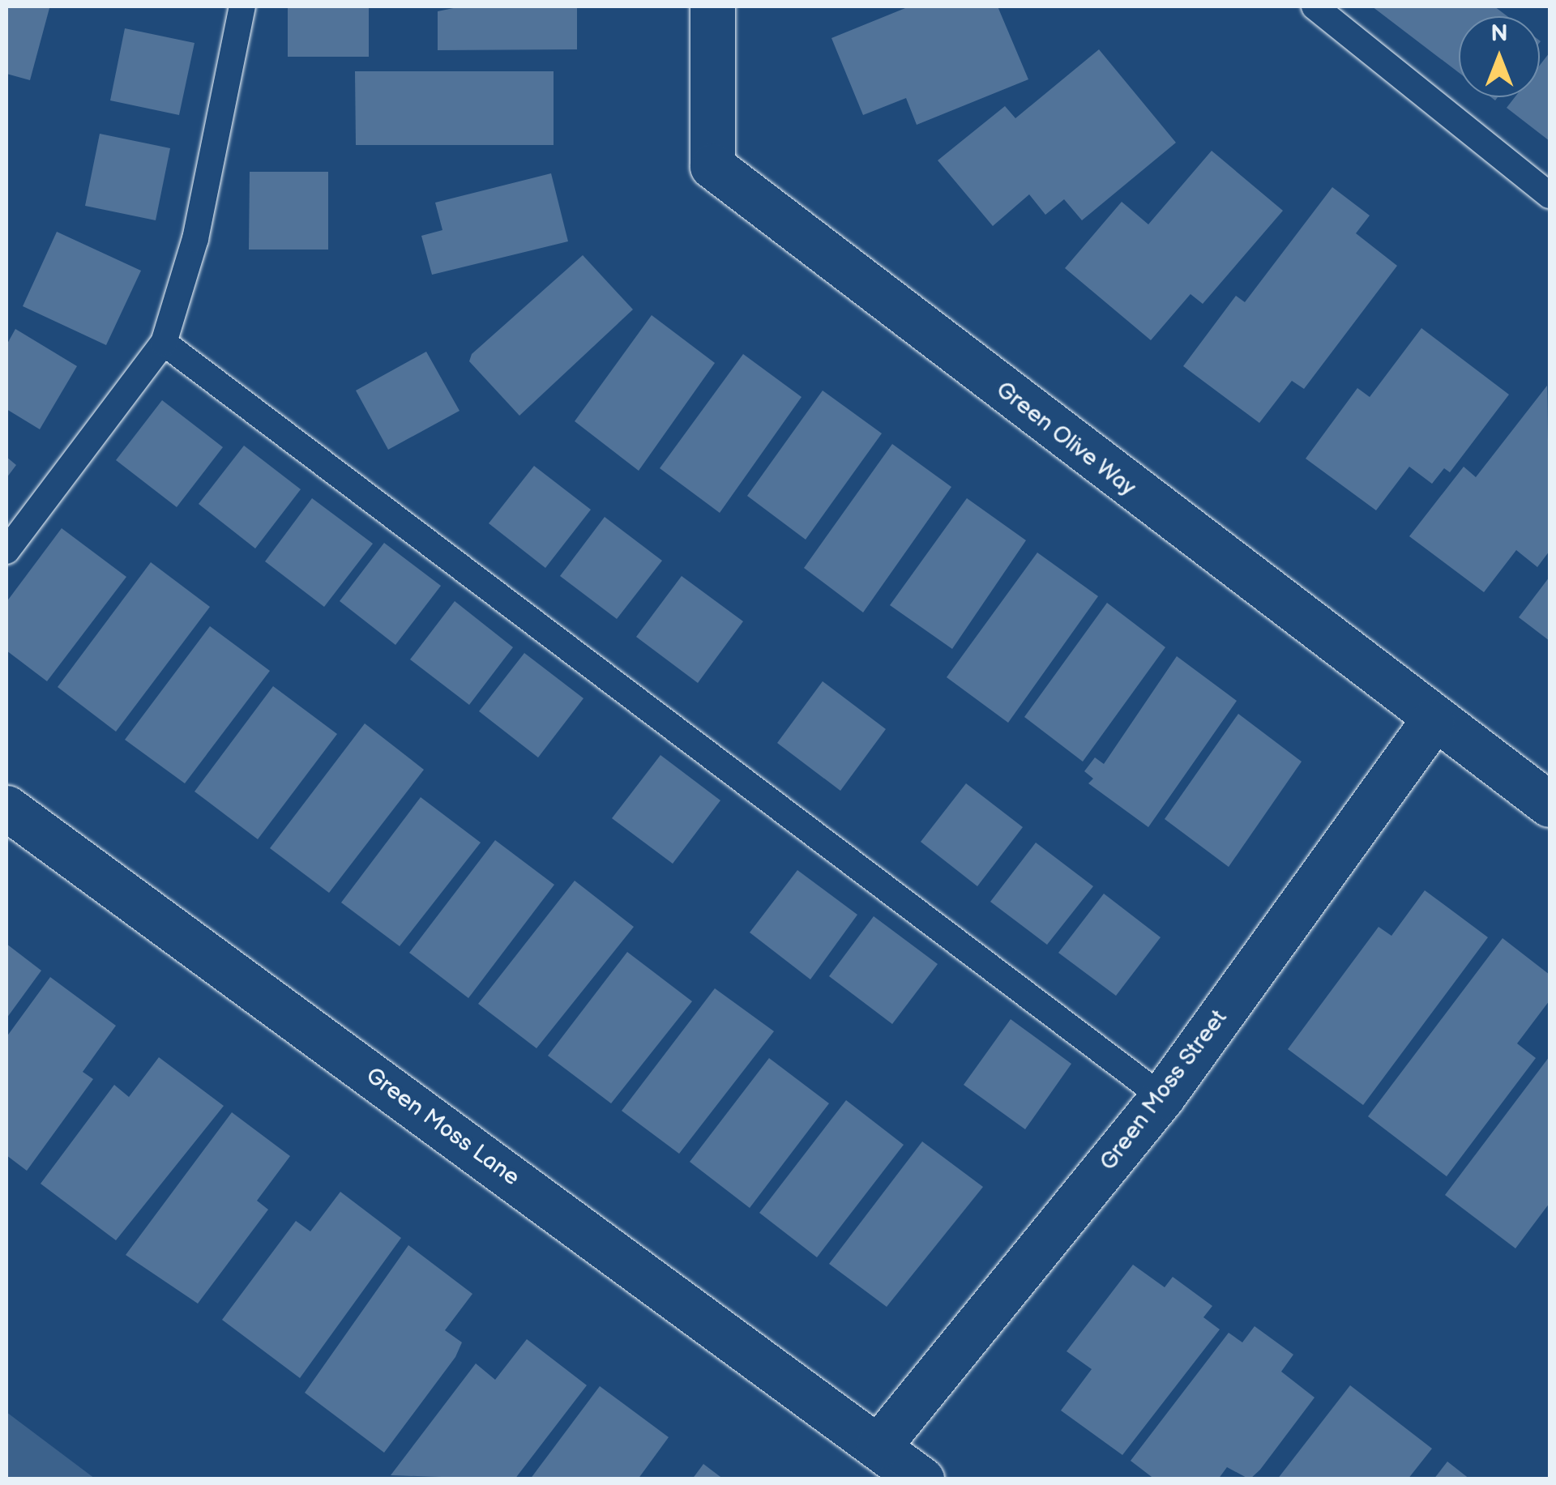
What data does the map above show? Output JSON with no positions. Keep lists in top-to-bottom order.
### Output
{
  "streets": {
    "street": ["Green Olive Way", "Green Moss Street", "Green Moss Lane"]
  },
  "crossings": [
    ["Green Olive Way", "Green Moss Street"],
    ["Green Moss Street", "Green Moss Lane"]
  ],
  "north": "top"
}
